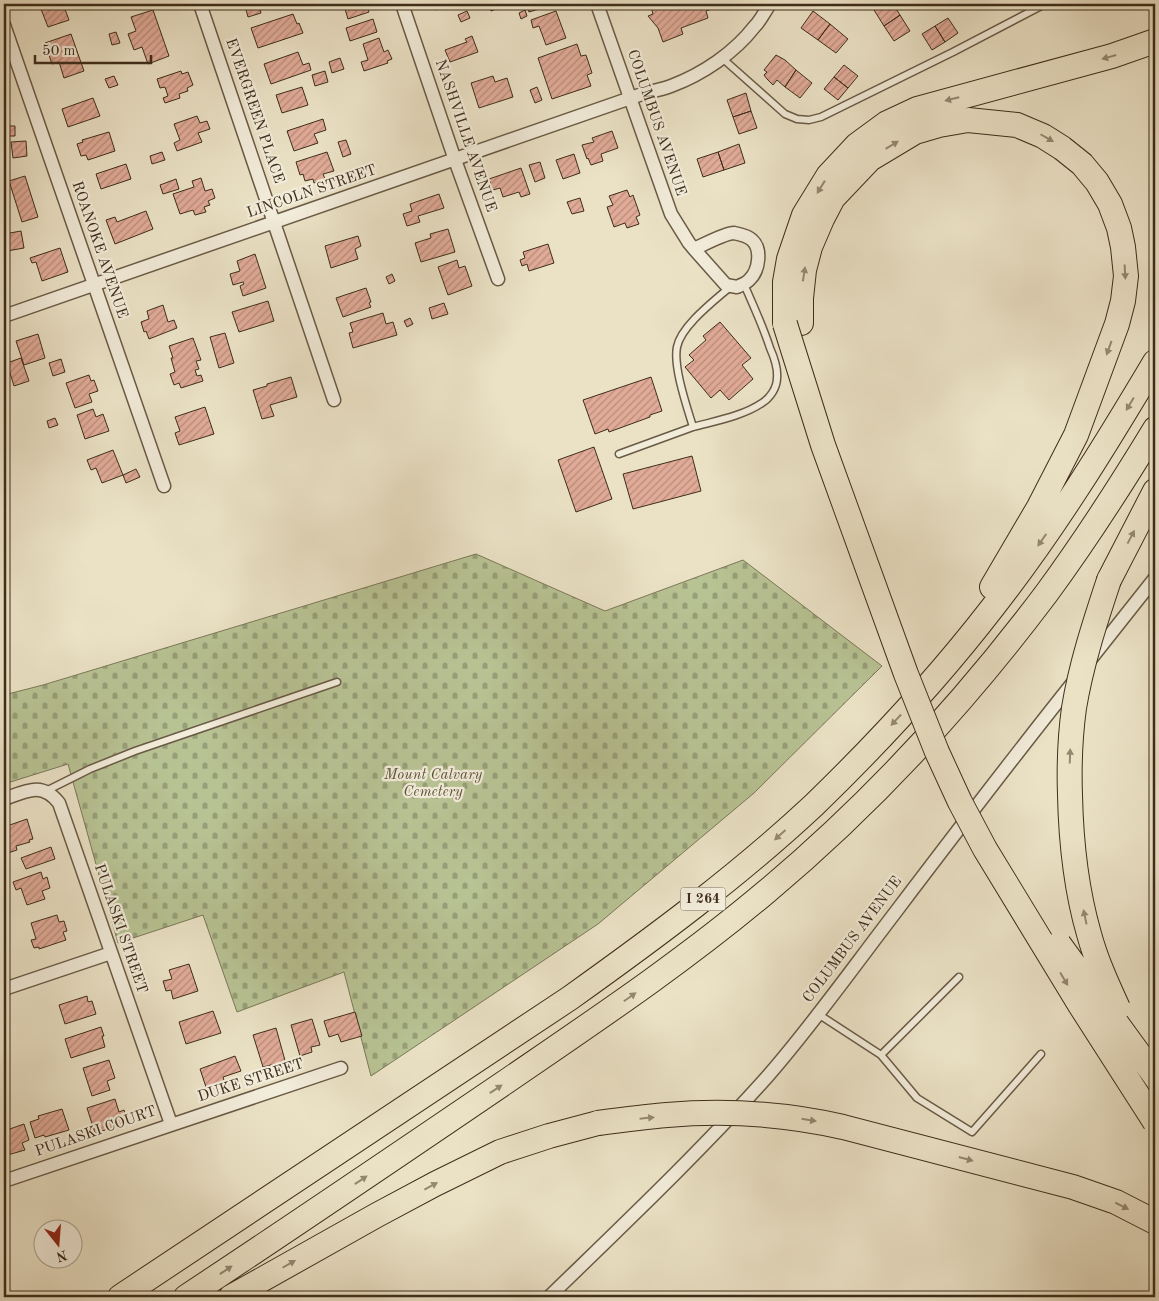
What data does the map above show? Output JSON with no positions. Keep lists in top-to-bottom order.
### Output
{
  "streets": {
    "highway": ["I 264"],
    "street": [
      "EVERGREEN PLACE",
      "COLUMBUS AVENUE",
      "NASHVILLE AVENUE",
      "LINCOLN STREET",
      "ROANOKE AVENUE",
      "PULASKI STREET",
      "DUKE STREET",
      "PULASKI COURT"
    ]
  },
  "crossings": [
    ["EVERGREEN PLACE", "LINCOLN STREET"],
    ["COLUMBUS AVENUE", "LINCOLN STREET"],
    ["NASHVILLE AVENUE", "LINCOLN STREET"],
    ["LINCOLN STREET", "ROANOKE AVENUE"],
    ["PULASKI STREET", "DUKE STREET"],
    ["PULASKI STREET", "PULASKI COURT"],
    ["DUKE STREET", "PULASKI COURT"]
  ],
  "parks": ["Mount Calvary Cemetery"],
  "scale_bar": "50 m",
  "north": "bottom"
}
